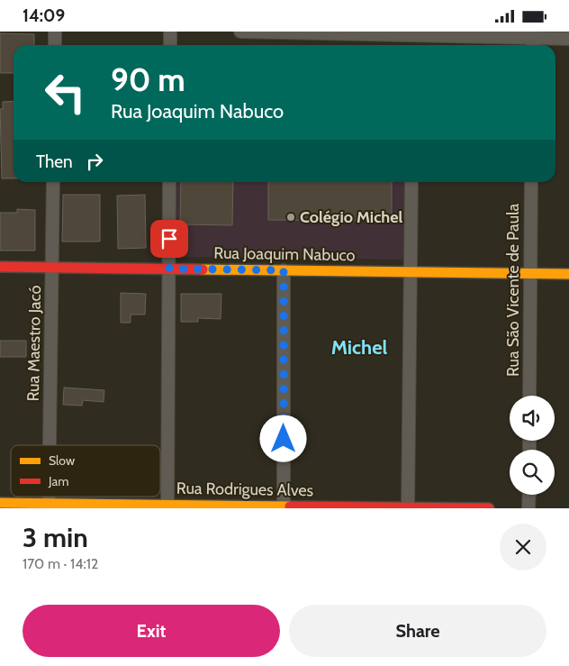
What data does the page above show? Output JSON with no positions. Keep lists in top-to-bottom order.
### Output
{
  "streets": {
    "main road": ["Rua Joaquim Nabuco", "Rua Rodrigues Alves"],
    "street": ["Rua São Vicente de Paula", "Rua Maestro Jacó"]
  },
  "crossings": [
    ["Rua Joaquim Nabuco", "Rua São Vicente de Paula"],
    ["Rua Joaquim Nabuco", "Rua Maestro Jacó"]
  ],
  "districts": ["Michel"],
  "places": ["Colégio Michel"],
  "legend": ["Slow", "Jam"],
  "page": {
    "status": "14:09",
    "turn": ["90 m", "Rua Joaquim Nabuco"],
    "then": "Then",
    "heading": ["3 min", "170 m · 14:12"],
    "buttons": ["Exit", "Share"]
  }
}
